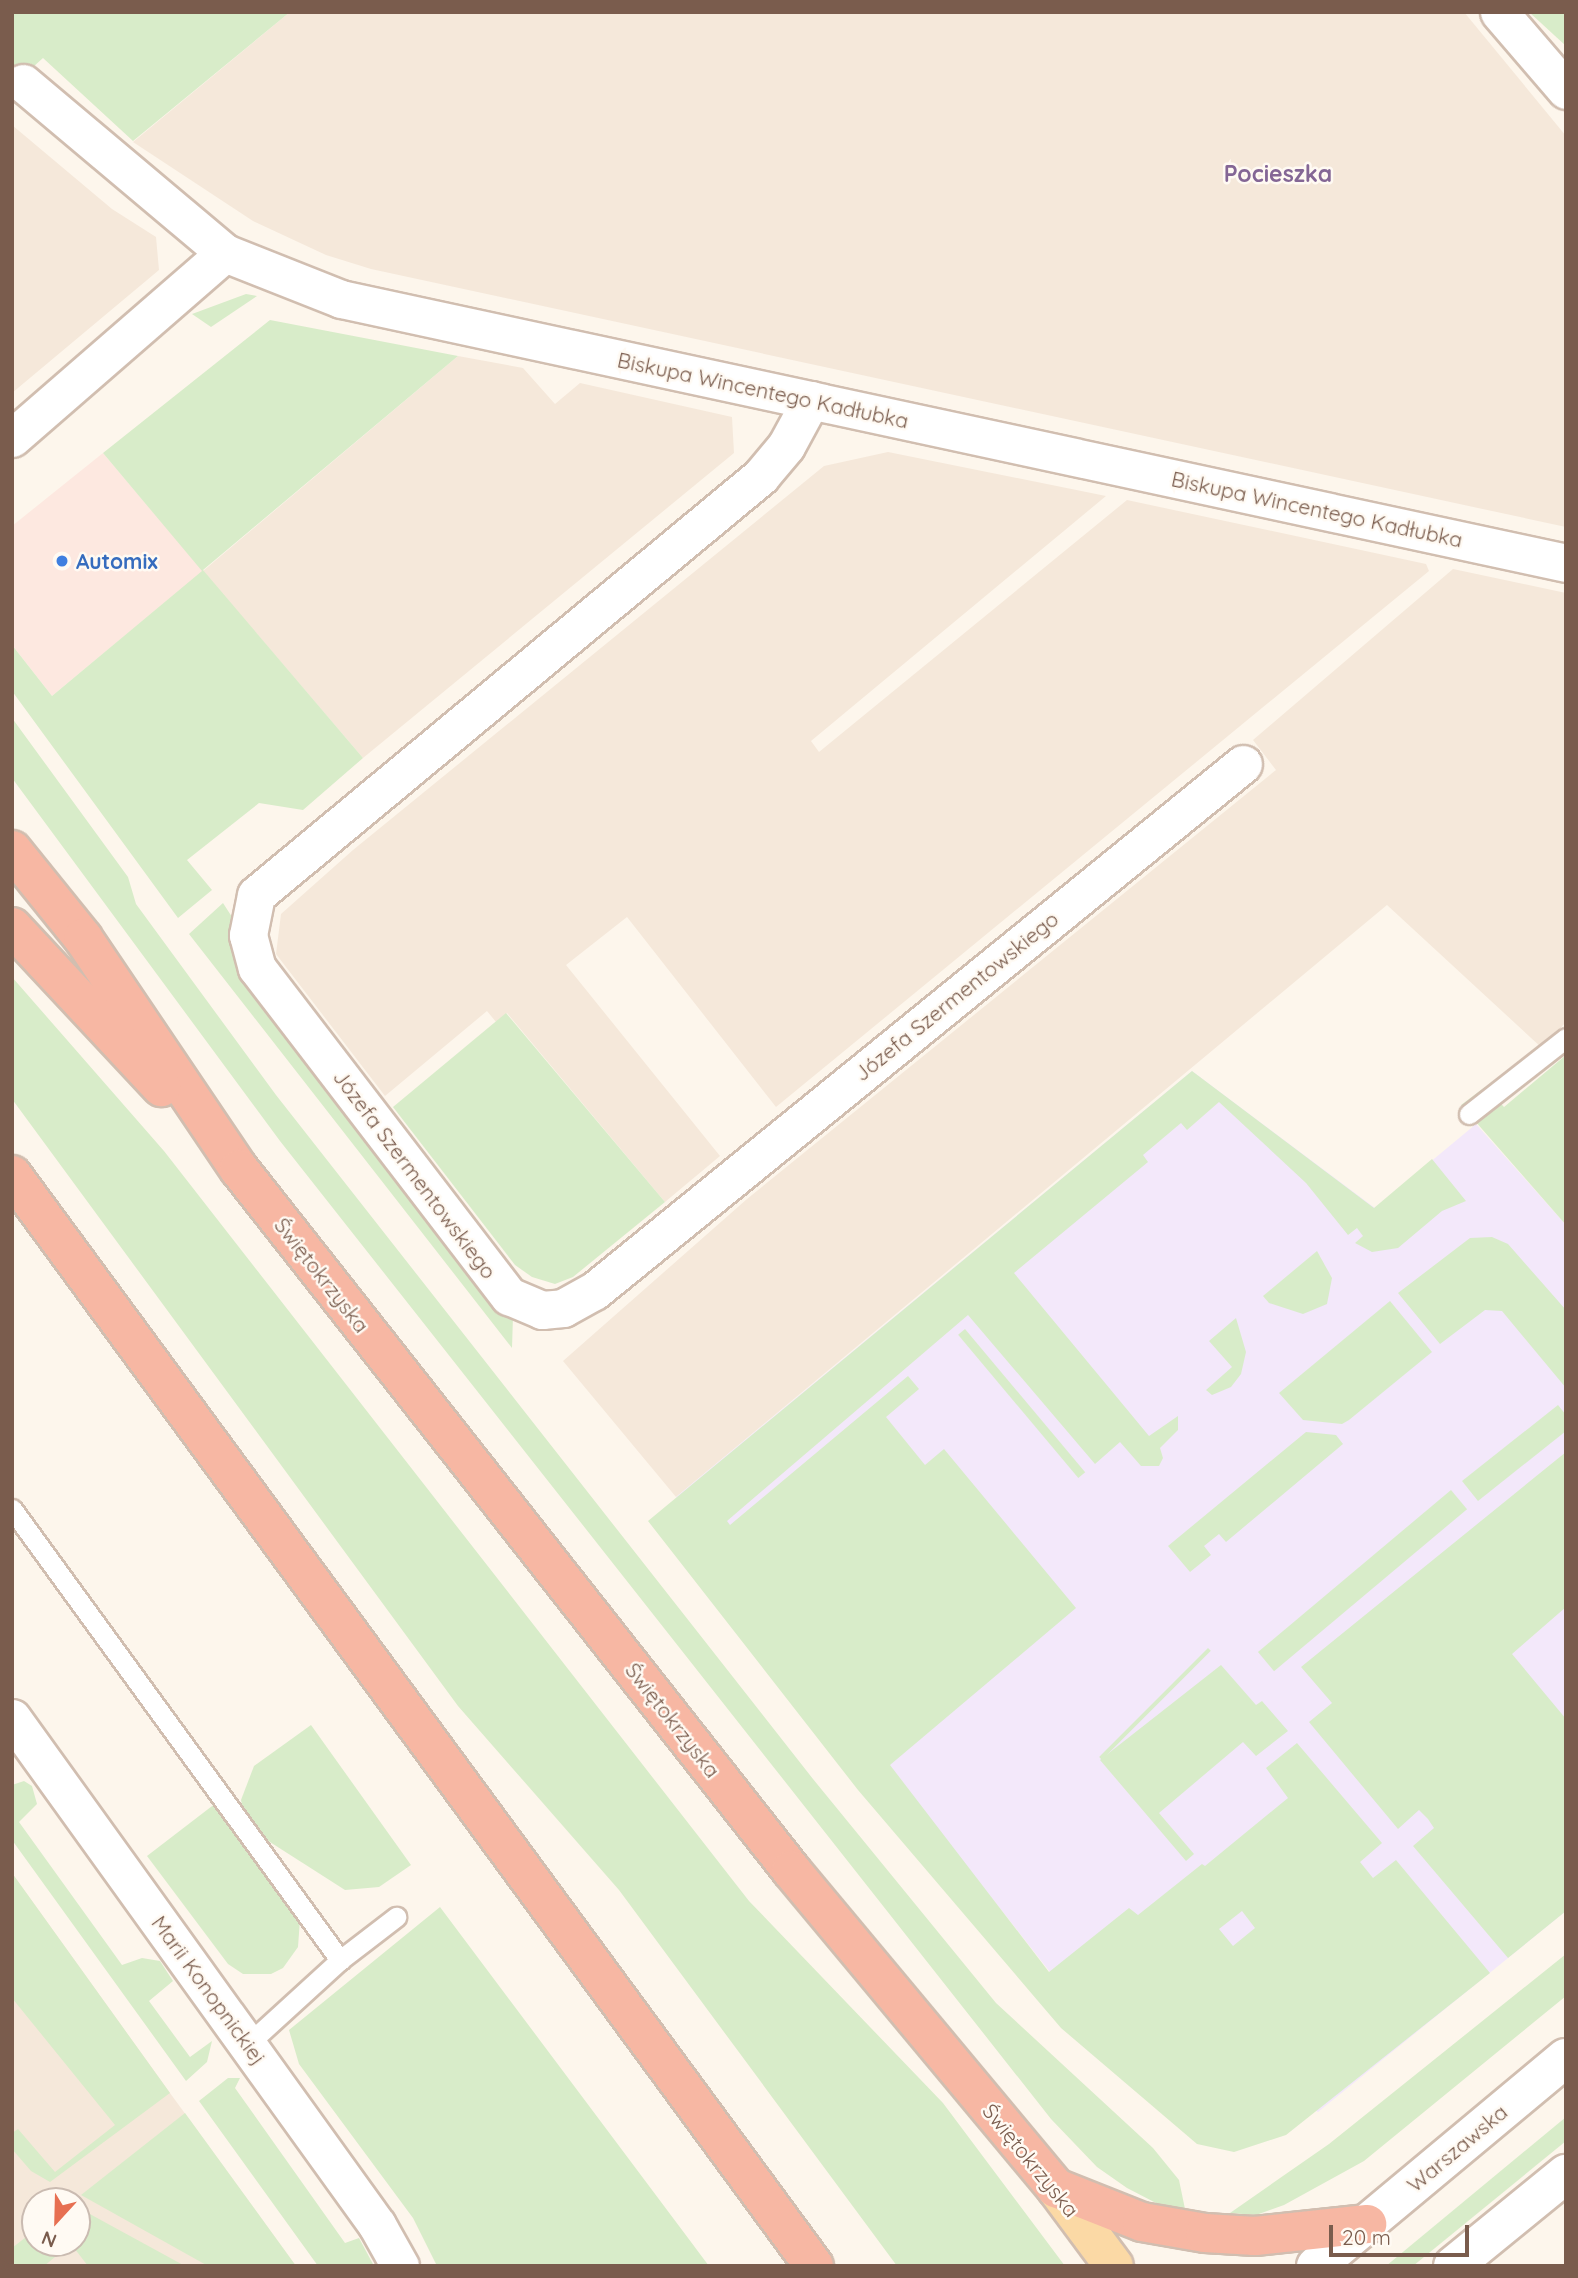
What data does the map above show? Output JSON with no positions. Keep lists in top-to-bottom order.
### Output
{
  "streets": {
    "highway": ["Świętokrzyska"],
    "main road": ["Warszawska"],
    "street": ["Biskupa Wincentego Kadłubka", "Józefa Szermentowskiego", "Marii Konopnickiej"]
  },
  "crossings": [
    ["Biskupa Wincentego Kadłubka", "Józefa Szermentowskiego"]
  ],
  "districts": ["Pocieszka"],
  "places": ["Automix"],
  "scale_bar": "20 m",
  "north": "bottom"
}
